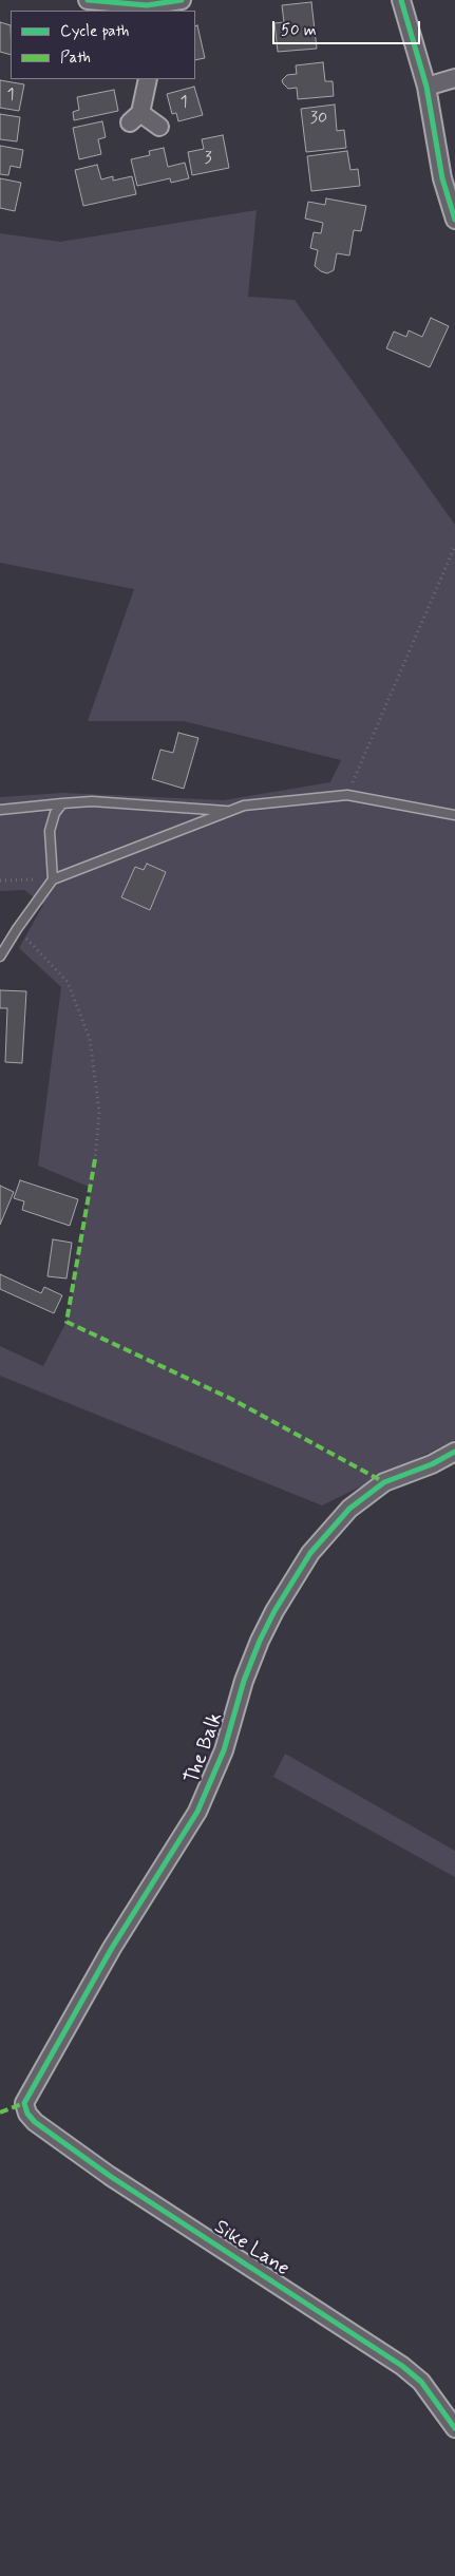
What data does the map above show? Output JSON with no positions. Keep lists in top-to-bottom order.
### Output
{
  "streets": {
    "street": ["The Balk", "Sike Lane"]
  },
  "crossings": [
    ["The Balk", "Sike Lane"]
  ],
  "house_numbers": [
    "1",
    "1",
    "30",
    "3"
  ],
  "legend": ["Cycle path", "Path"],
  "scale_bar": "50 m"
}
